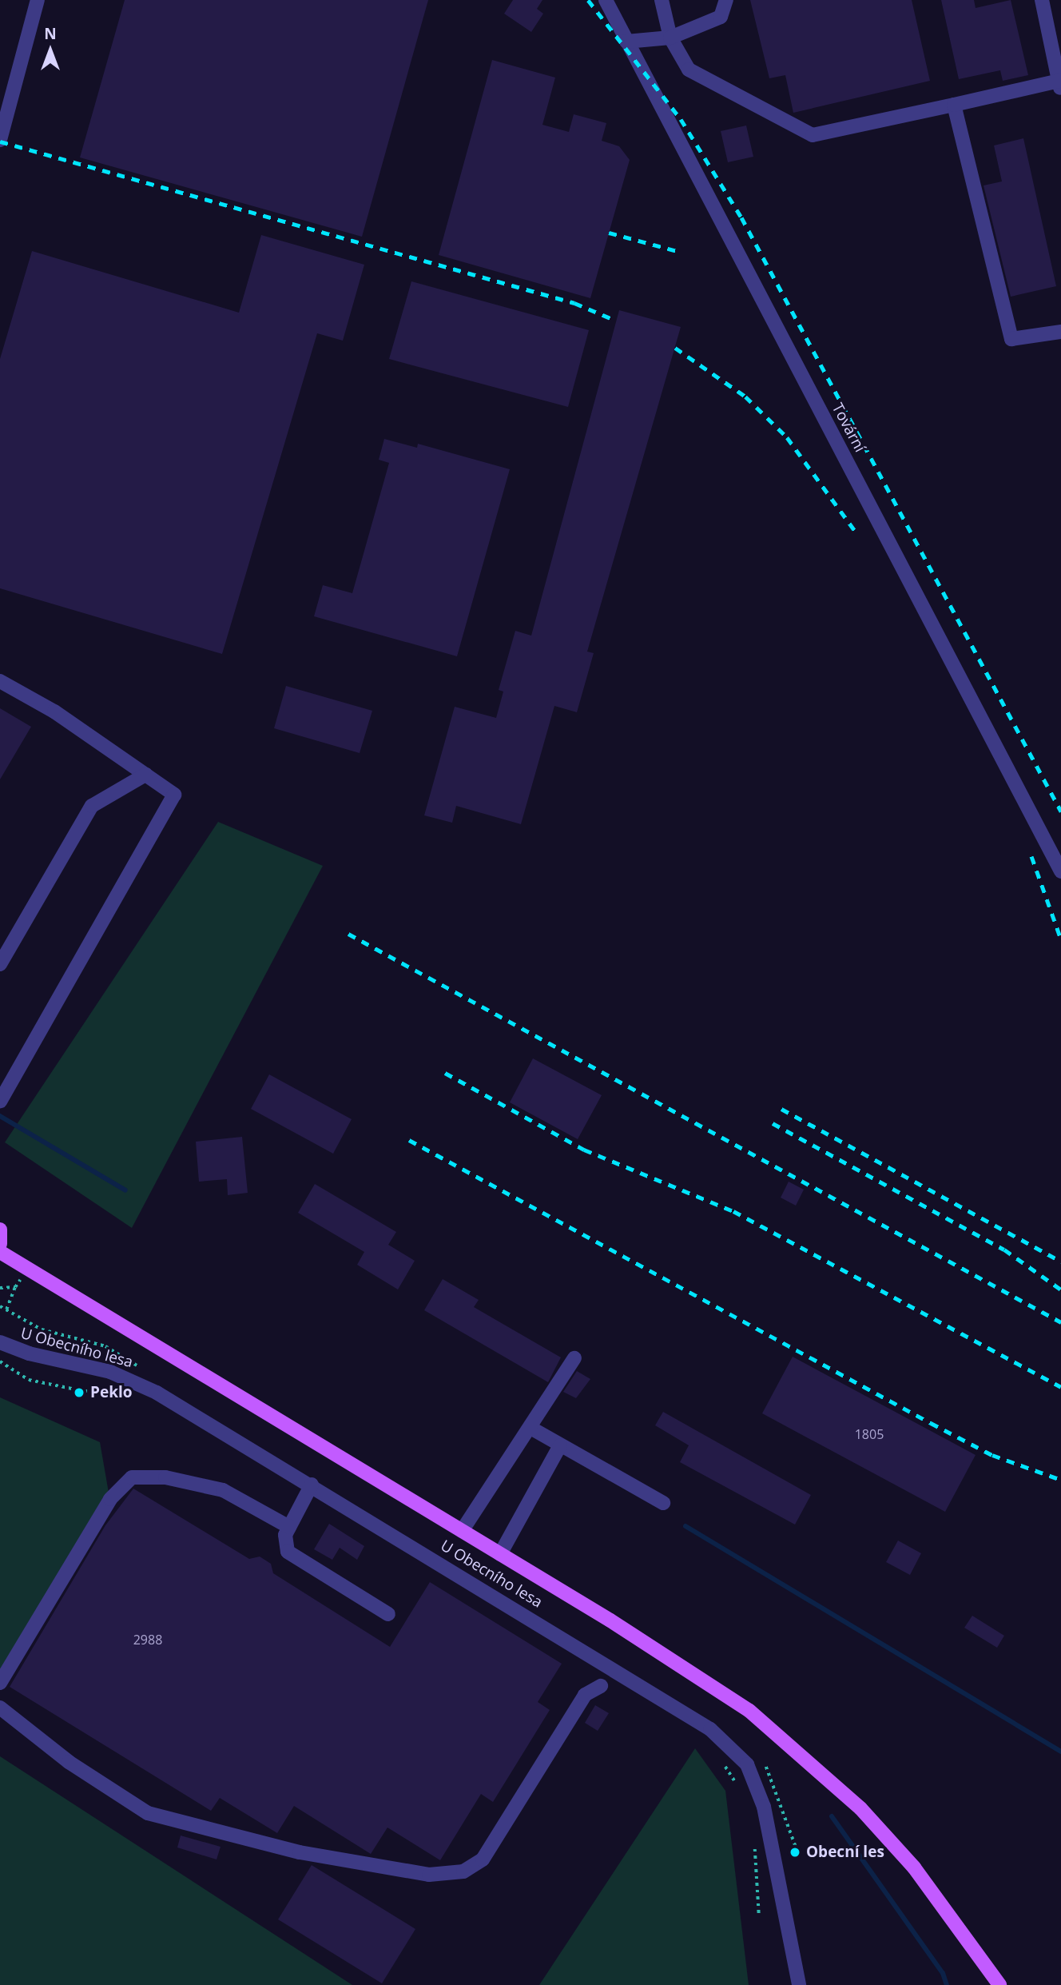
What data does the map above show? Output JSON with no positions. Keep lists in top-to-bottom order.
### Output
{
  "streets": {
    "main road": ["U Obecního lesa"],
    "street": ["Tovární"]
  },
  "places": ["Peklo", "Obecní les"],
  "house_numbers": ["1805", "2988"],
  "north": "top"
}
